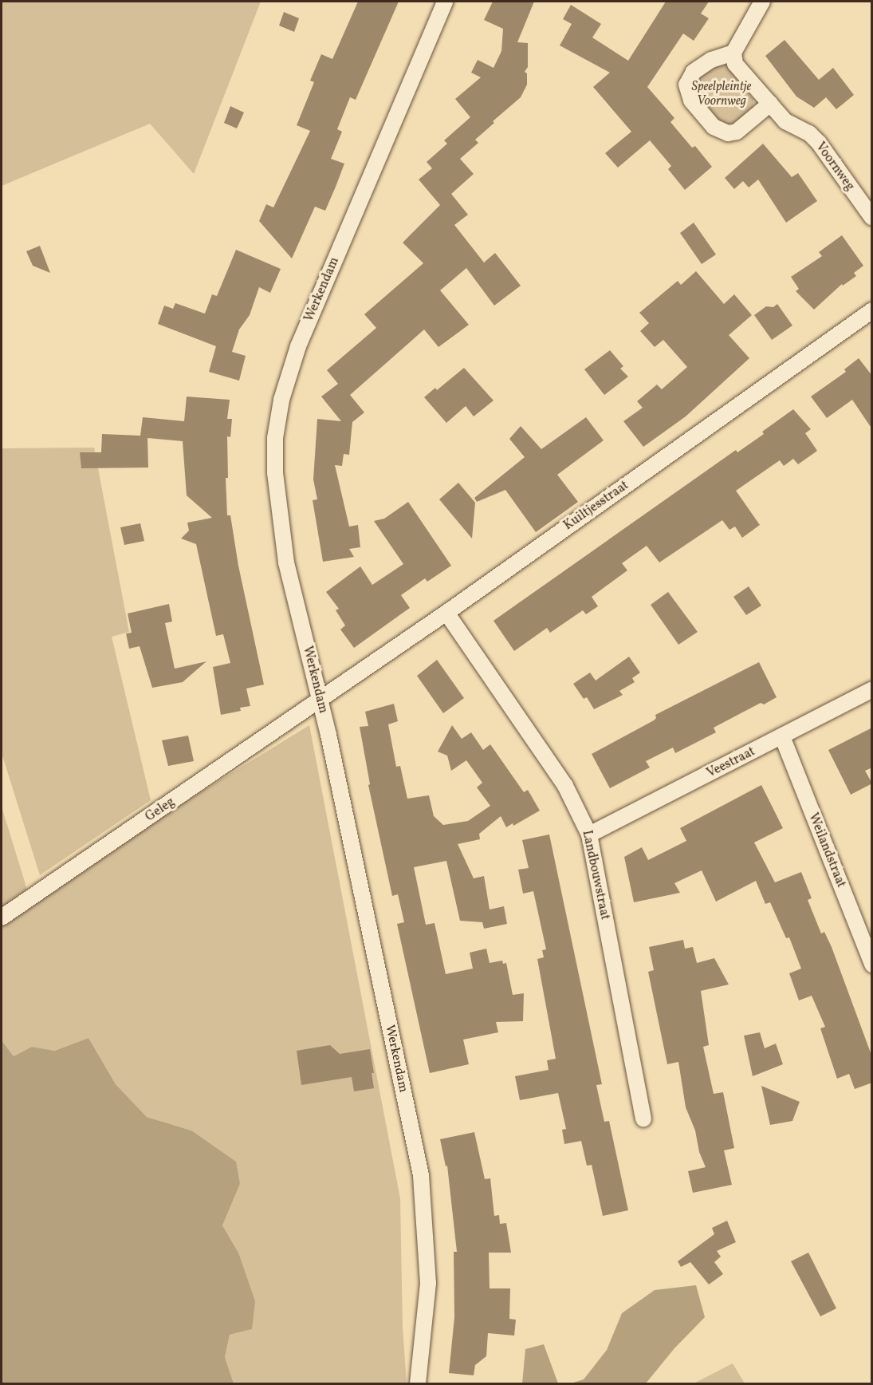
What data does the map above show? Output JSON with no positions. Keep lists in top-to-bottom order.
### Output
{
  "streets": {
    "street": [
      "Voornweg",
      "Werkendam",
      "Kuiltjesstraat",
      "Veestraat",
      "Geleg",
      "Weilandstraat",
      "Landbouwstraat"
    ]
  },
  "crossings": [
    ["Werkendam", "Kuiltjesstraat"],
    ["Werkendam", "Geleg"],
    ["Kuiltjesstraat", "Geleg"],
    ["Kuiltjesstraat", "Landbouwstraat"],
    ["Veestraat", "Weilandstraat"],
    ["Veestraat", "Landbouwstraat"]
  ],
  "parks": ["Speelpleintje Voornweg"]
}
